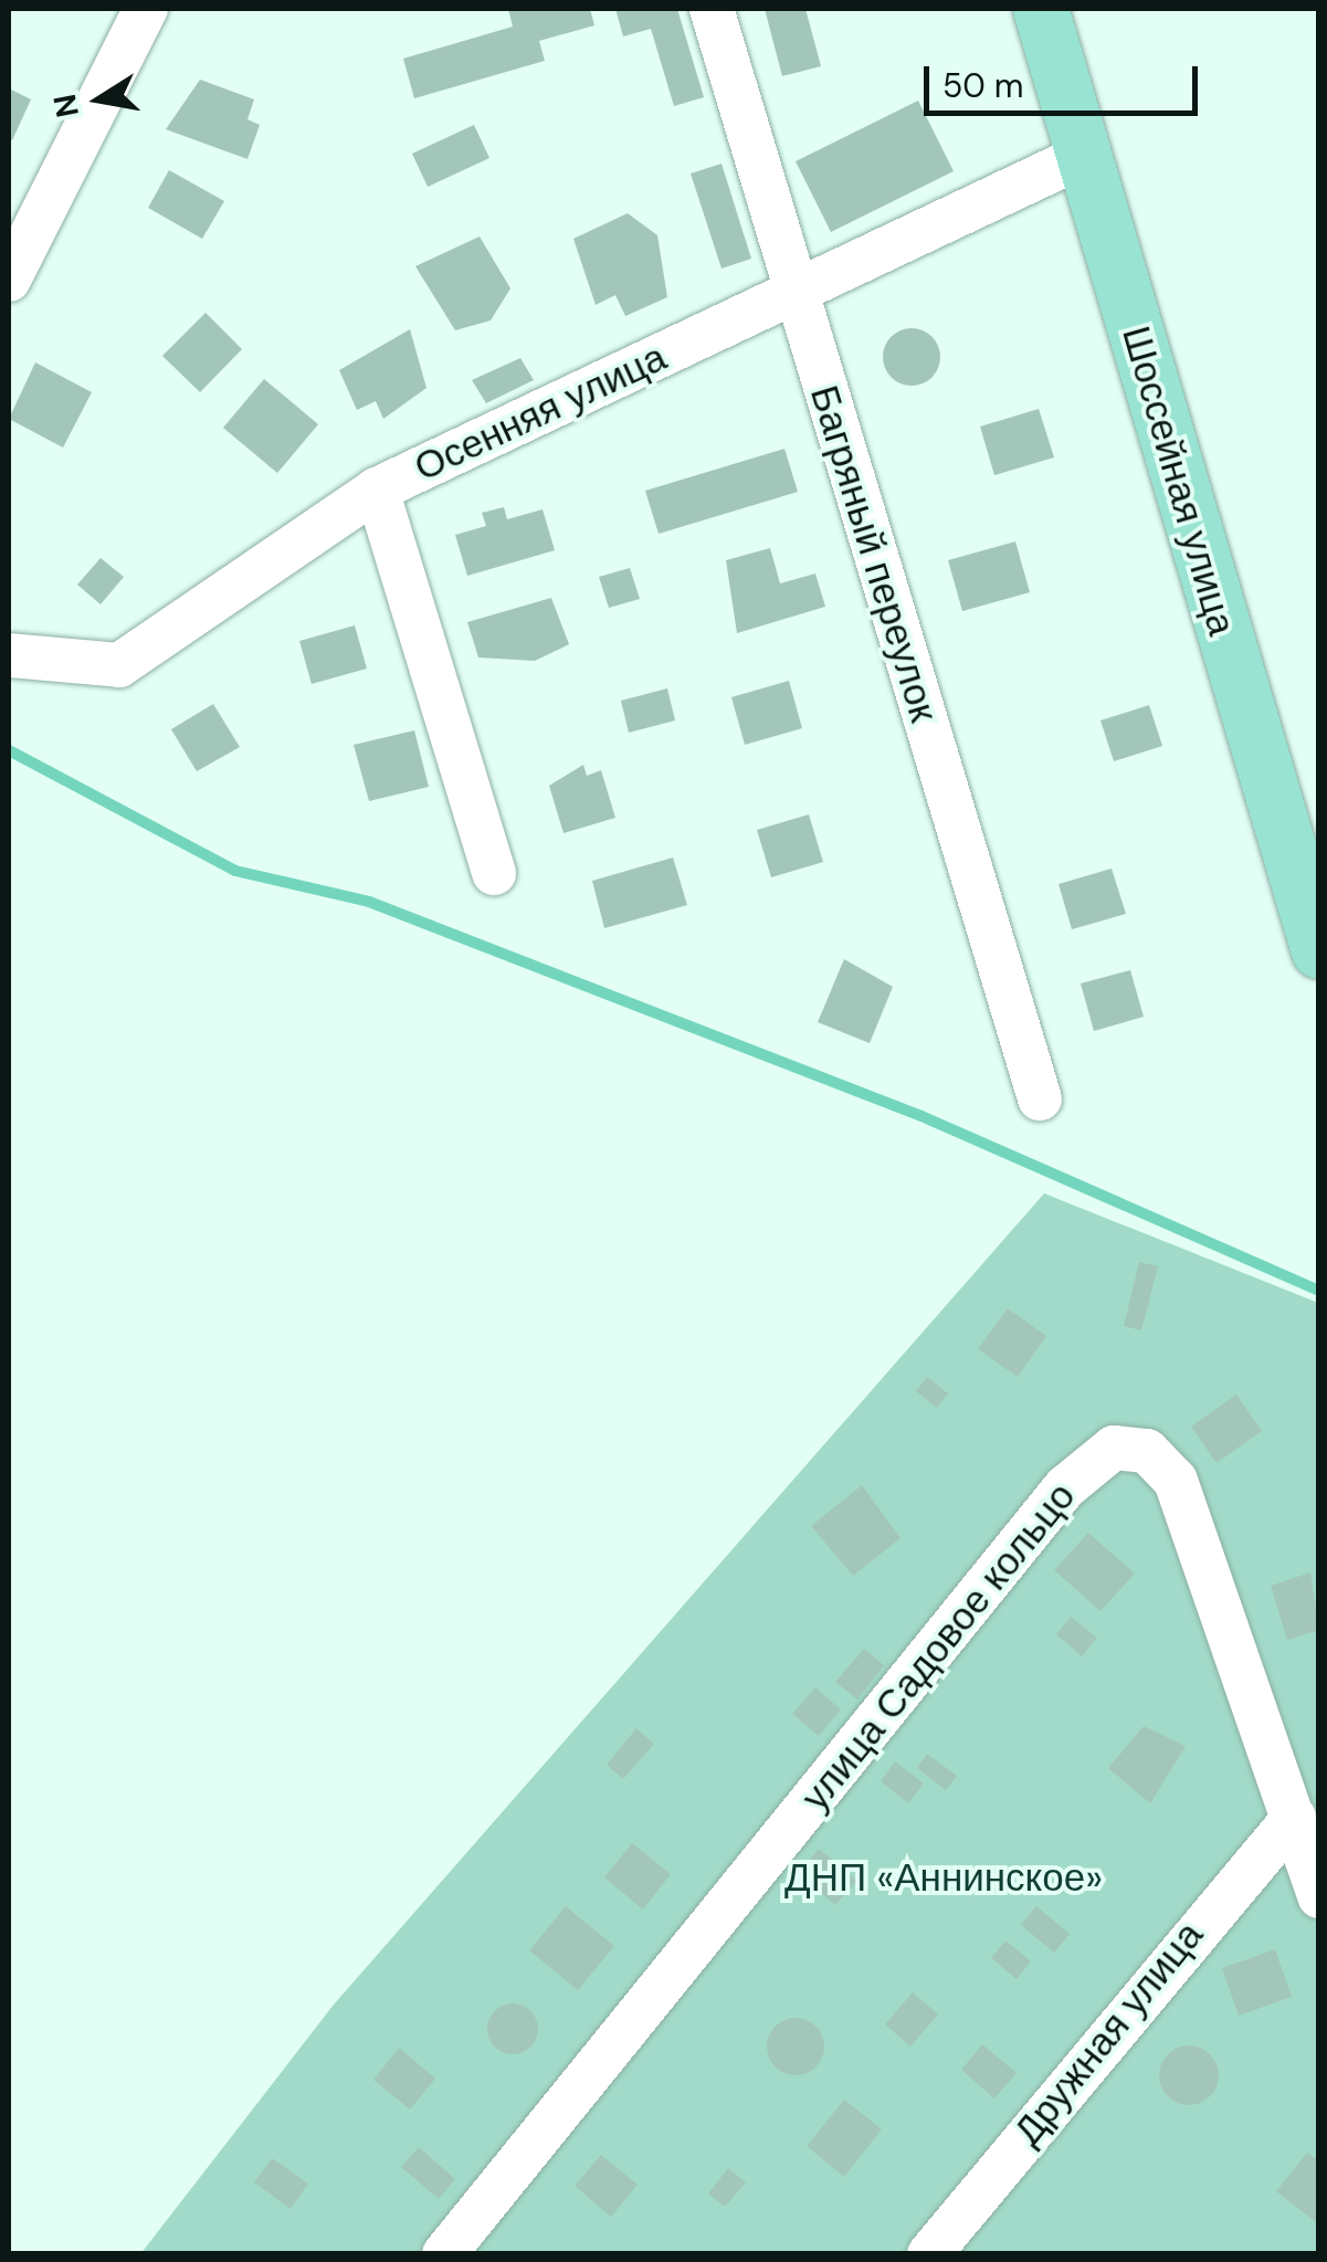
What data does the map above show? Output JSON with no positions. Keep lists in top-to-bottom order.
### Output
{
  "streets": {
    "main road": ["Шоссейная улица"],
    "street": [
      "Осенняя улица",
      "Багряный переулок",
      "улица Садовое кольцо",
      "Дружная улица"
    ]
  },
  "crossings": [
    ["Осенняя улица", "Шоссейная улица"],
    ["Осенняя улица", "Багряный переулок"],
    ["улица Садовое кольцо", "Дружная улица"]
  ],
  "parks": ["ДНП «Аннинское»"],
  "scale_bar": "50 m",
  "north": "left"
}
